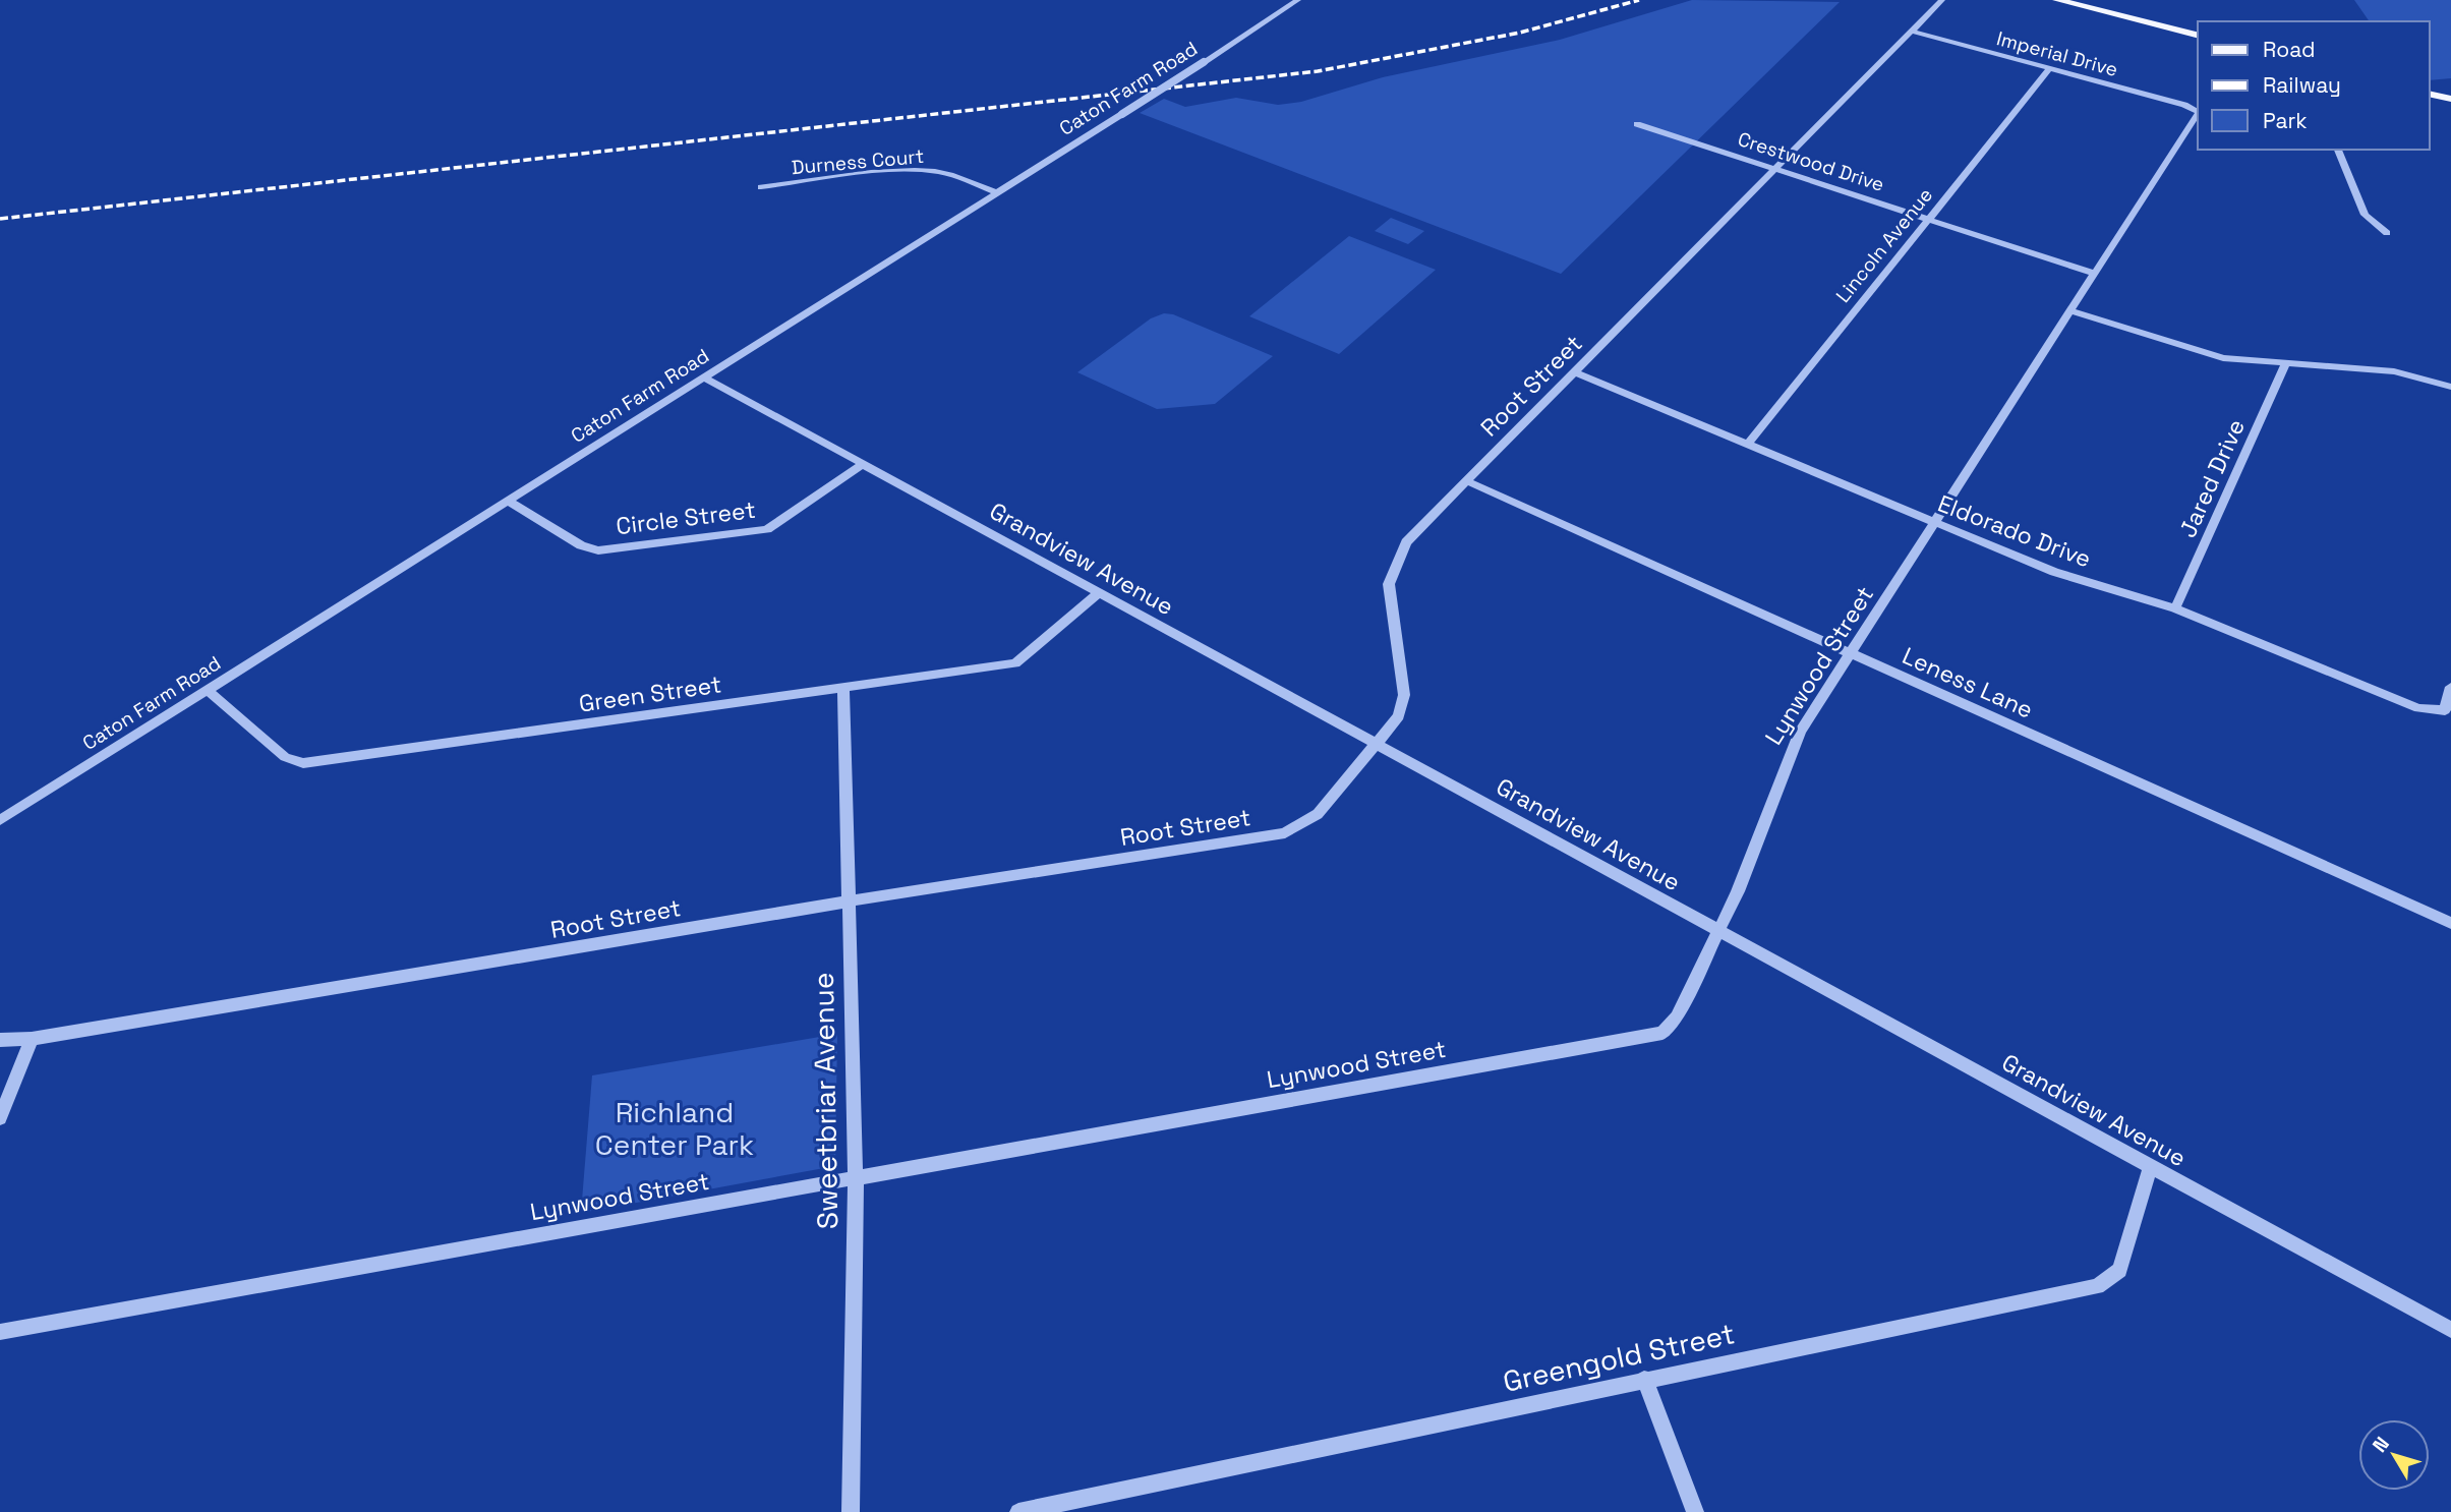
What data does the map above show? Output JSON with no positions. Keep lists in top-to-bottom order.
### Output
{
  "streets": {
    "street": [
      "Imperial Drive",
      "Caton Farm Road",
      "Durness Court",
      "Crestwood Drive",
      "Lincoln Avenue",
      "Root Street",
      "Jared Drive",
      "Circle Street",
      "Eldorado Drive",
      "Grandview Avenue",
      "Lynwood Street",
      "Leness Lane",
      "Green Street",
      "Sweetbriar Avenue",
      "Greengold Street"
    ]
  },
  "crossings": [
    ["Imperial Drive", "Lincoln Avenue"],
    ["Imperial Drive", "Root Street"],
    ["Imperial Drive", "Lynwood Street"],
    ["Caton Farm Road", "Durness Court"],
    ["Caton Farm Road", "Circle Street"],
    ["Caton Farm Road", "Grandview Avenue"],
    ["Caton Farm Road", "Green Street"],
    ["Crestwood Drive", "Lincoln Avenue"],
    ["Crestwood Drive", "Root Street"],
    ["Crestwood Drive", "Lynwood Street"],
    ["Lincoln Avenue", "Eldorado Drive"],
    ["Root Street", "Eldorado Drive"],
    ["Root Street", "Grandview Avenue"],
    ["Root Street", "Leness Lane"],
    ["Root Street", "Sweetbriar Avenue"],
    ["Jared Drive", "Eldorado Drive"],
    ["Circle Street", "Grandview Avenue"],
    ["Eldorado Drive", "Lynwood Street"],
    ["Grandview Avenue", "Lynwood Street"],
    ["Grandview Avenue", "Green Street"],
    ["Grandview Avenue", "Greengold Street"],
    ["Lynwood Street", "Leness Lane"],
    ["Lynwood Street", "Sweetbriar Avenue"],
    ["Green Street", "Sweetbriar Avenue"]
  ],
  "parks": ["Richland Center Park"],
  "legend": ["Road", "Railway", "Park"],
  "north": "top left"
}
